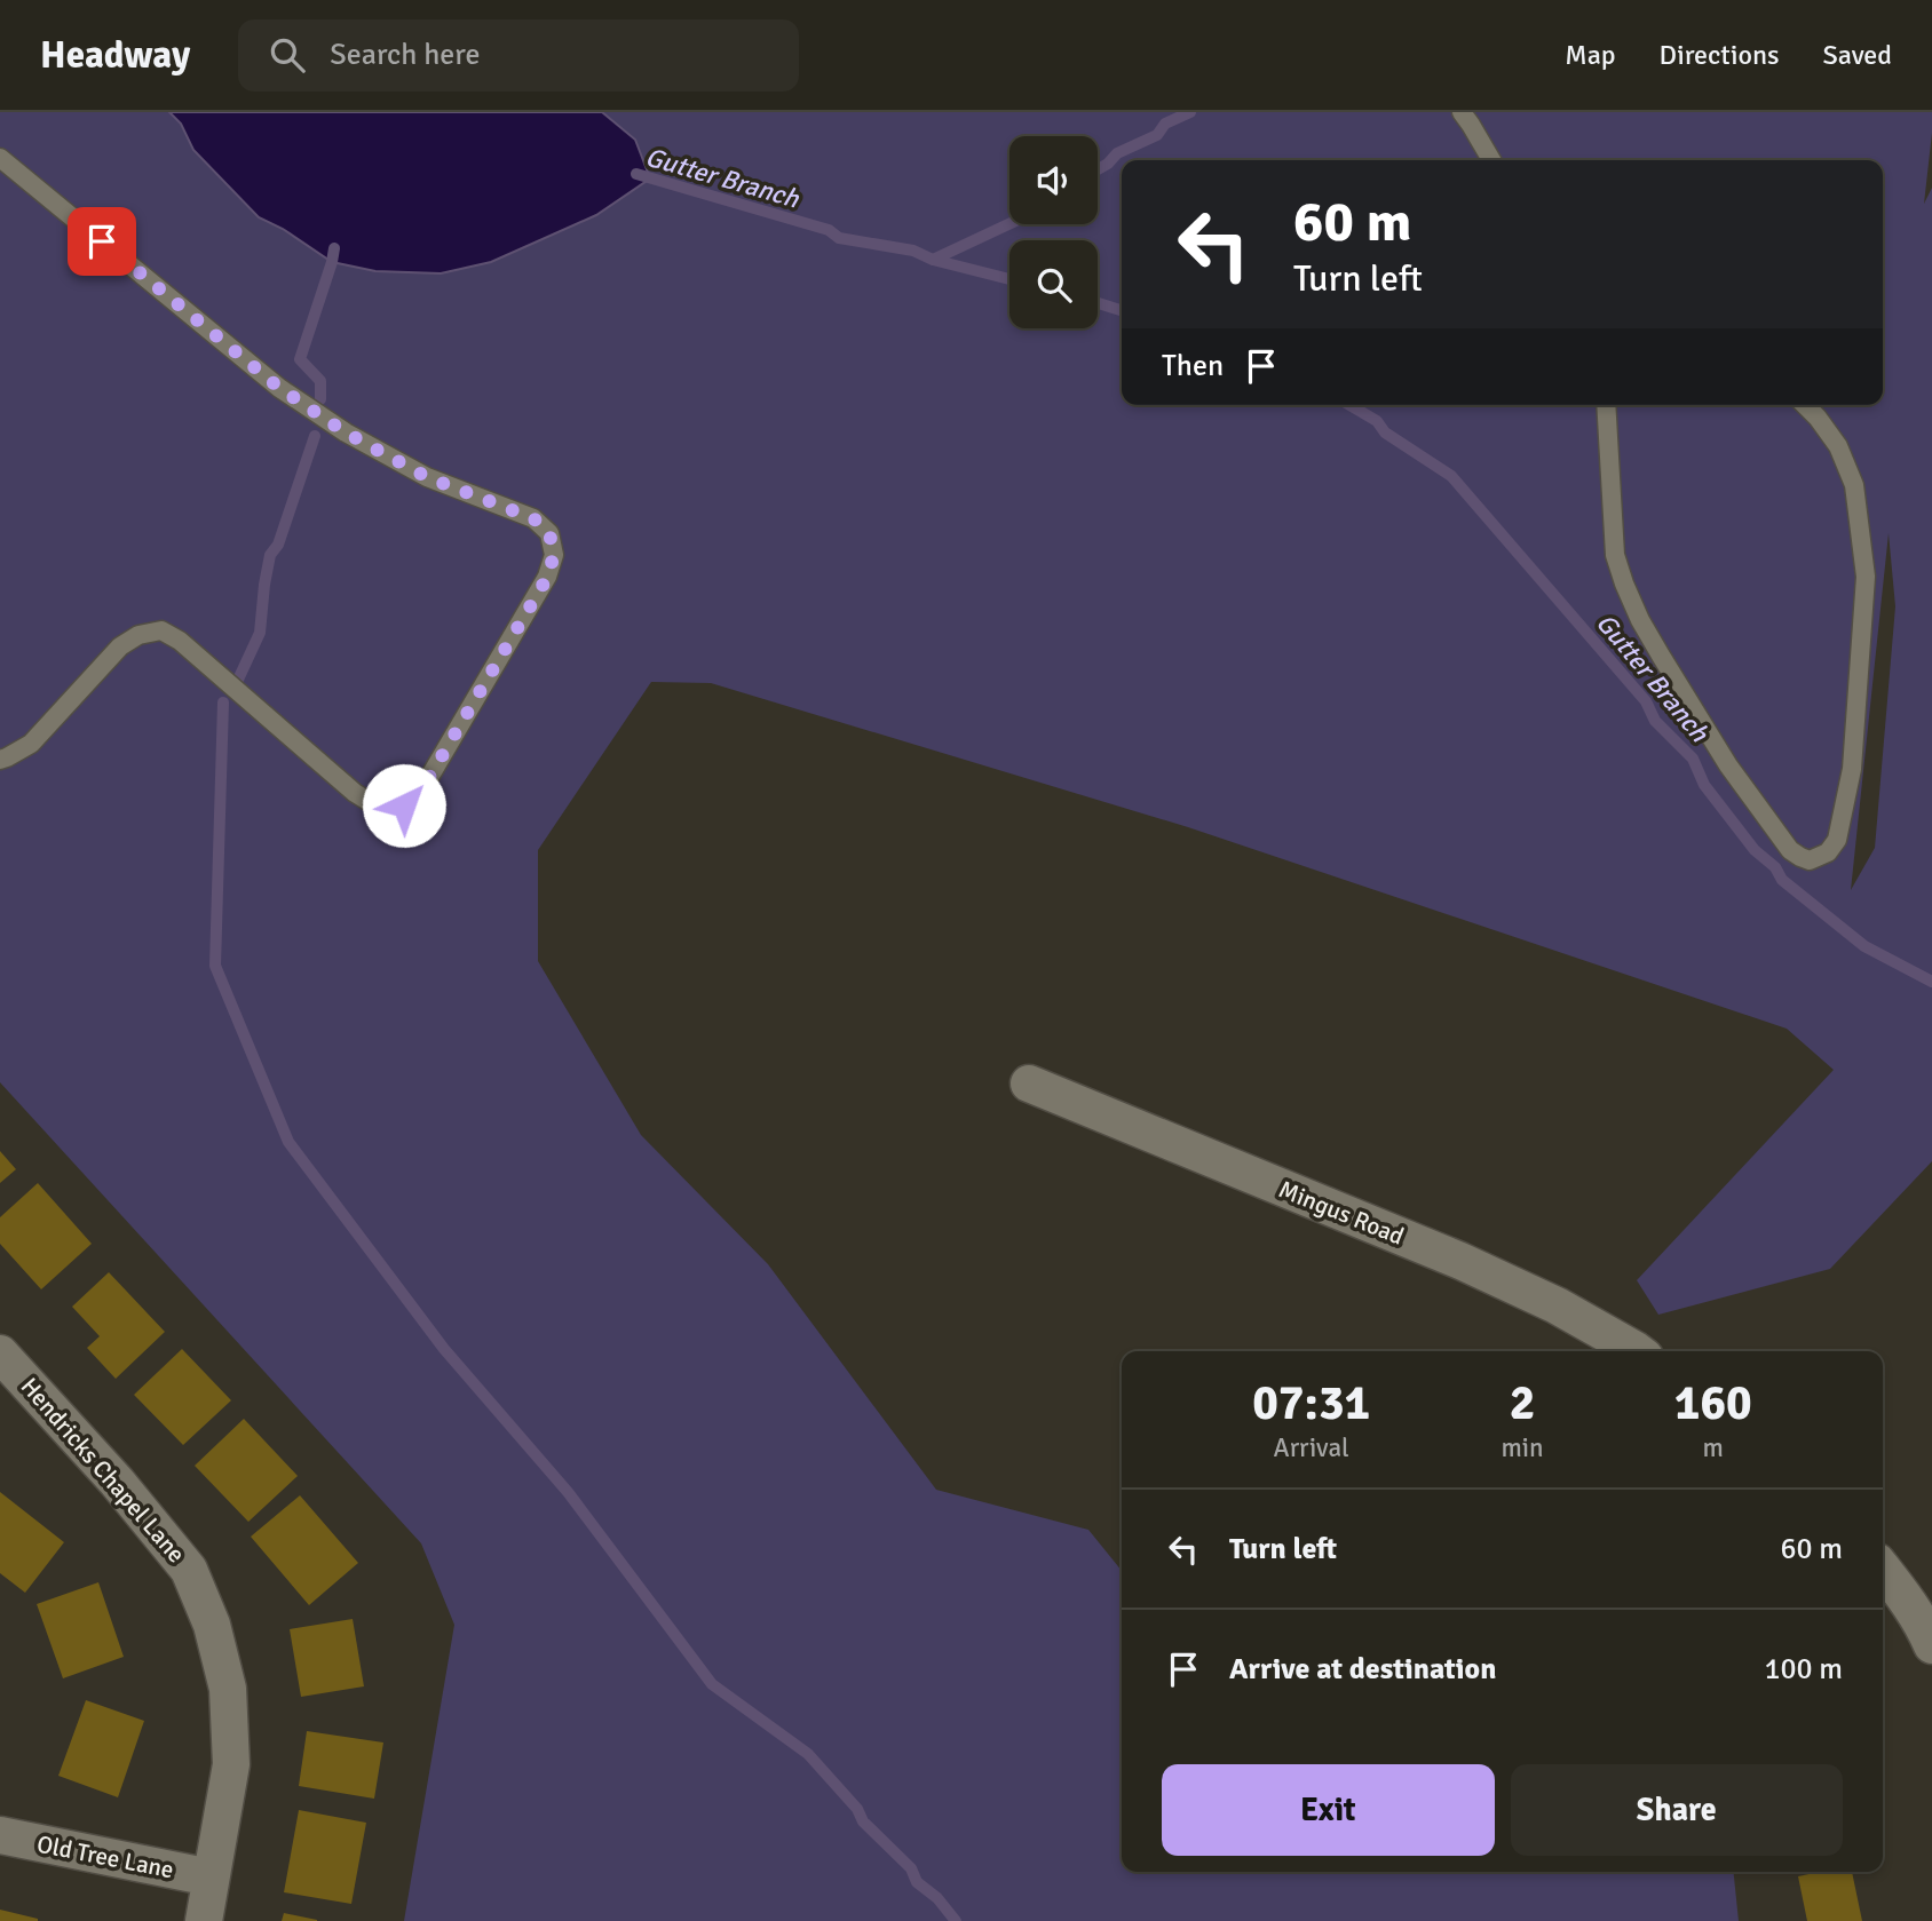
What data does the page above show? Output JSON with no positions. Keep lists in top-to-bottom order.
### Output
{
  "streets": {
    "street": ["Mingus Road", "Hendricks Chapel Lane", "Old Tree Lane"]
  },
  "crossings": [
    ["Hendricks Chapel Lane", "Old Tree Lane"]
  ],
  "water": ["Gutter Branch"],
  "page": {
    "header": "Headway",
    "search": "Search here",
    "nav": ["Map", "Directions", "Saved"],
    "turn": ["60 m", "Turn left"],
    "then": "Then",
    "eta": [
      "07:31",
      "Arrival",
      "2",
      "min",
      "160",
      "m"
    ],
    "list": [
      {
        "name": "Turn left",
        "value": "60 m"
      },
      {
        "name": "Arrive at destination",
        "value": "100 m"
      }
    ],
    "buttons": ["Exit", "Share"]
  }
}
